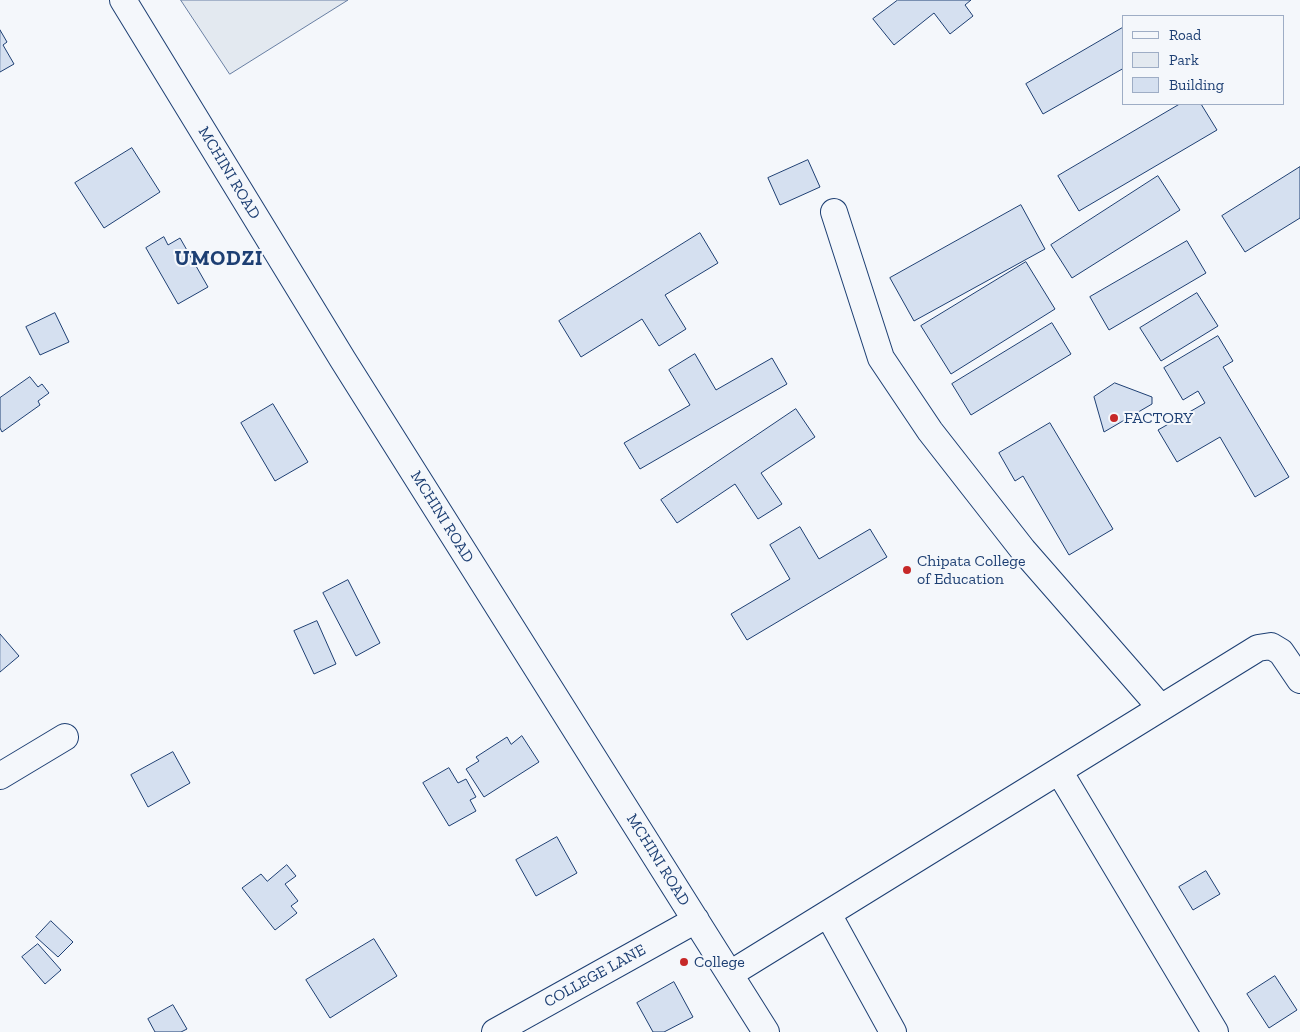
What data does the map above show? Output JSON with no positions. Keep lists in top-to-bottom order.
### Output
{
  "streets": {
    "street": ["MCHINI ROAD", "COLLEGE LANE"]
  },
  "crossings": [
    ["MCHINI ROAD", "COLLEGE LANE"]
  ],
  "districts": ["UMODZI"],
  "places": ["FACTORY", "Chipata College of Education", "College"],
  "legend": ["Road", "Park", "Building"]
}
